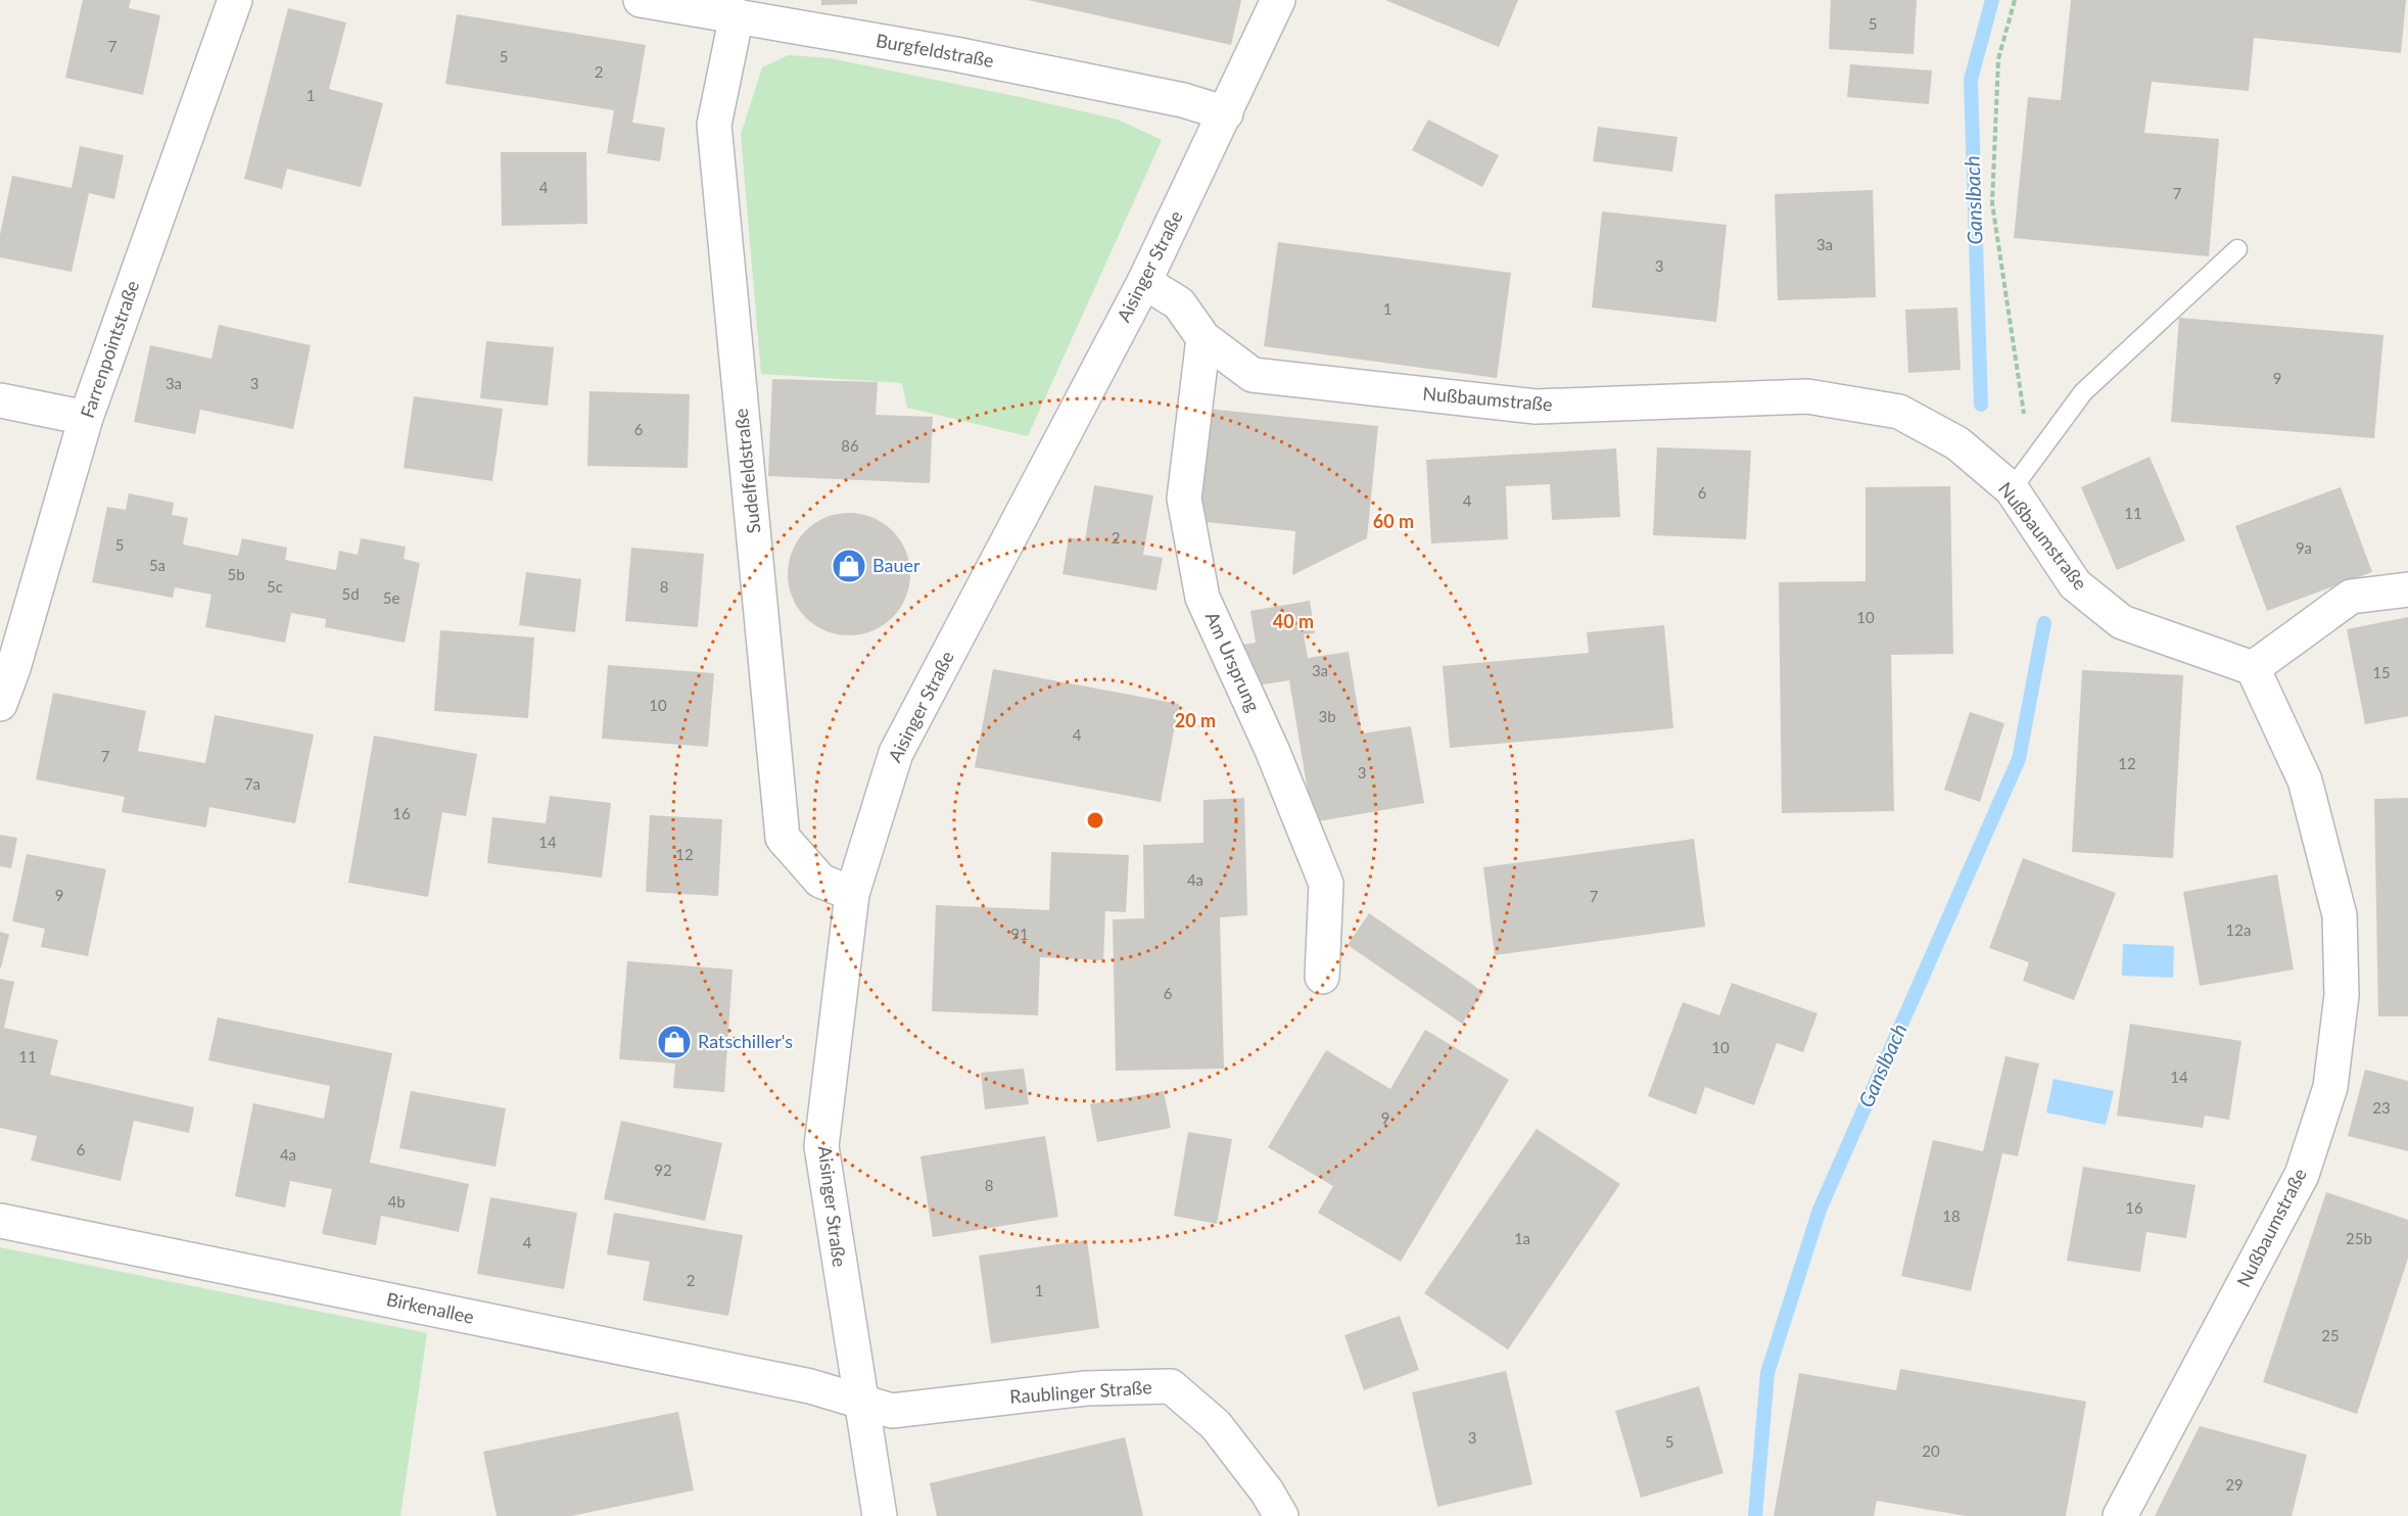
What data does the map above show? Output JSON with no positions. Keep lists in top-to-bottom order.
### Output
{
  "streets": {
    "street": [
      "Burgfeldstraße",
      "Aisinger Straße",
      "Farrenpointstraße",
      "Nußbaumstraße",
      "Sudelfeldstraße",
      "Am Ursprung",
      "Birkenallee",
      "Raublinger Straße"
    ]
  },
  "crossings": [
    ["Burgfeldstraße", "Aisinger Straße"],
    ["Burgfeldstraße", "Sudelfeldstraße"],
    ["Aisinger Straße", "Nußbaumstraße"],
    ["Aisinger Straße", "Sudelfeldstraße"],
    ["Aisinger Straße", "Birkenallee"],
    ["Aisinger Straße", "Raublinger Straße"],
    ["Nußbaumstraße", "Am Ursprung"],
    ["Birkenallee", "Raublinger Straße"]
  ],
  "water": ["Ganslbach"],
  "places": {
    "shop": ["Bauer", "Ratschiller's"]
  },
  "house_numbers": [
    "5",
    "7",
    "5",
    "2",
    "1",
    "4",
    "7",
    "3a",
    "3",
    "1",
    "9",
    "3a",
    "3",
    "6",
    "86",
    "6",
    "4",
    "11",
    "2",
    "5",
    "9a",
    "5a",
    "5b",
    "5c",
    "8",
    "5d",
    "5e",
    "10",
    "3a",
    "15",
    "10",
    "3b",
    "4",
    "7",
    "12",
    "3",
    "7a",
    "16",
    "14",
    "12",
    "4a",
    "9",
    "7",
    "12a",
    "91",
    "6",
    "10",
    "11",
    "14",
    "23",
    "9",
    "6",
    "4a",
    "92",
    "8",
    "4b",
    "16",
    "18",
    "1a",
    "25b",
    "4",
    "2",
    "1",
    "25",
    "3",
    "5",
    "20",
    "29"
  ],
  "rings": ["60 m", "40 m", "20 m"]
}
